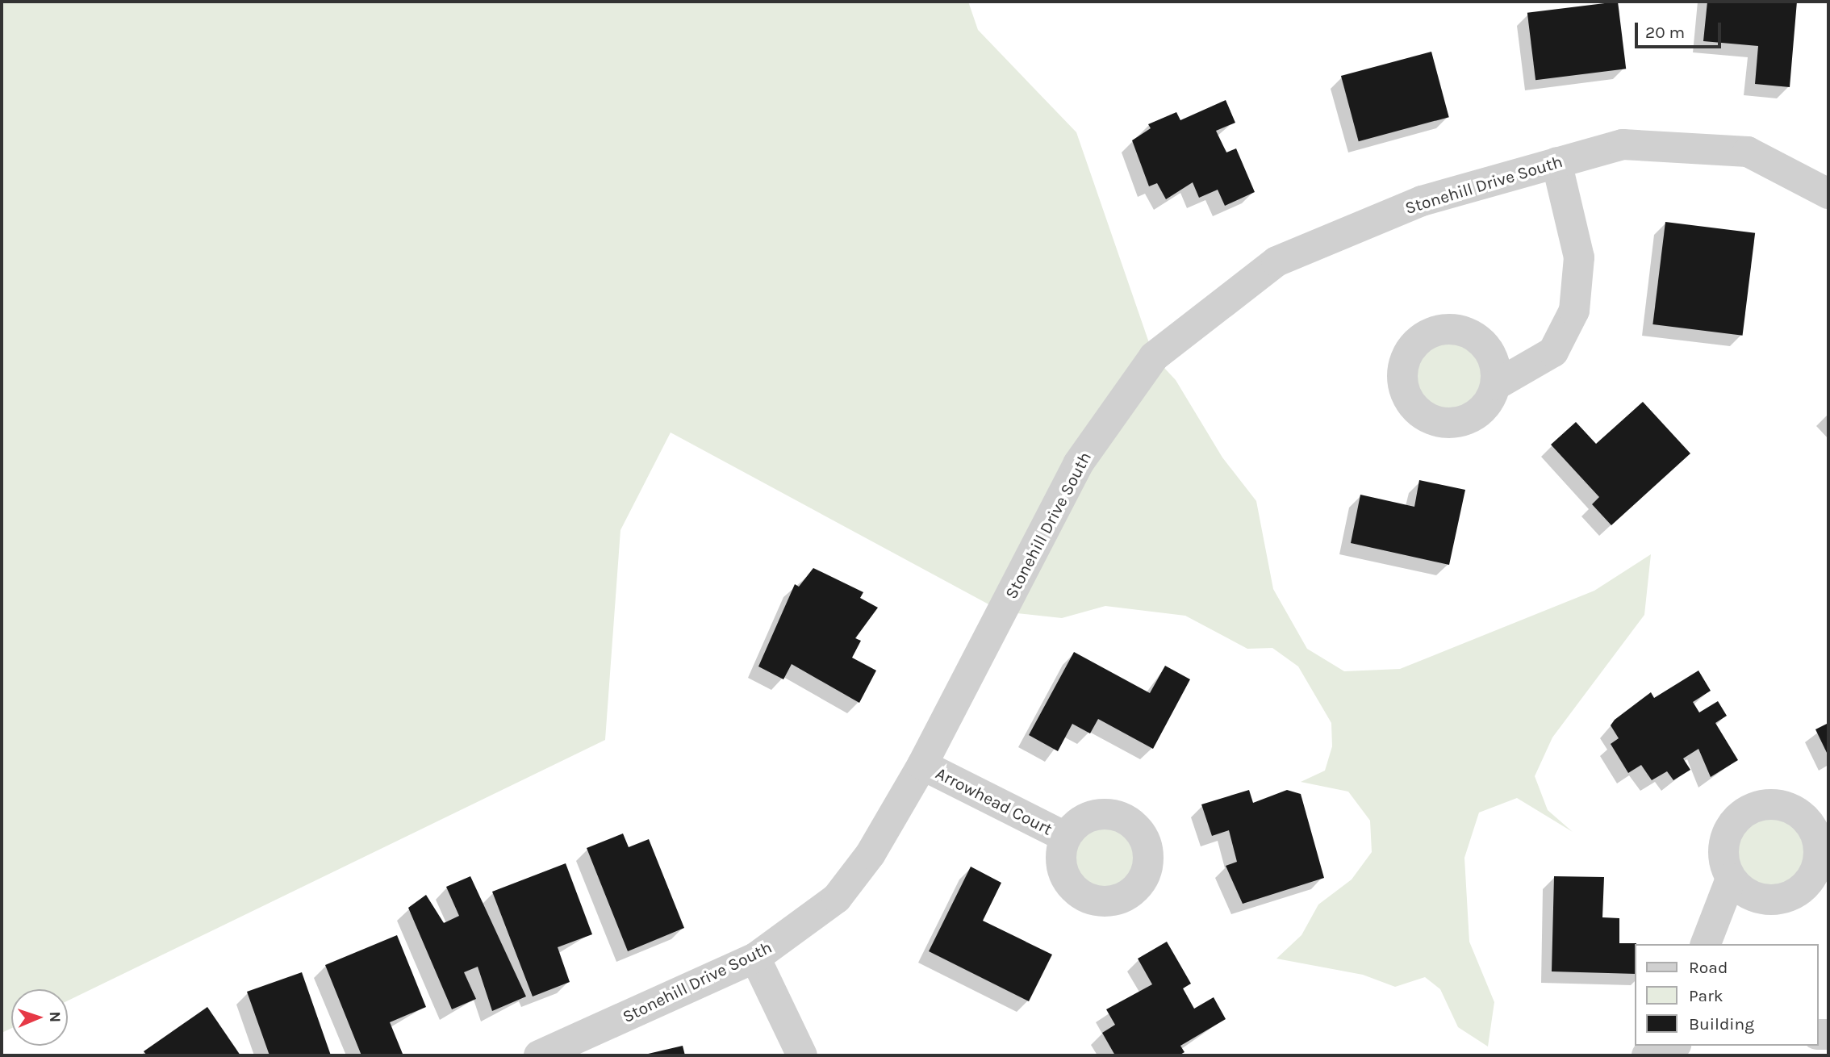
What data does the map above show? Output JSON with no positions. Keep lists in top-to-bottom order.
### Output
{
  "streets": {
    "street": ["Stonehill Drive South", "Arrowhead Court"]
  },
  "crossings": [
    ["Stonehill Drive South", "Arrowhead Court"]
  ],
  "legend": ["Road", "Park", "Building"],
  "scale_bar": "20 m",
  "north": "right"
}
